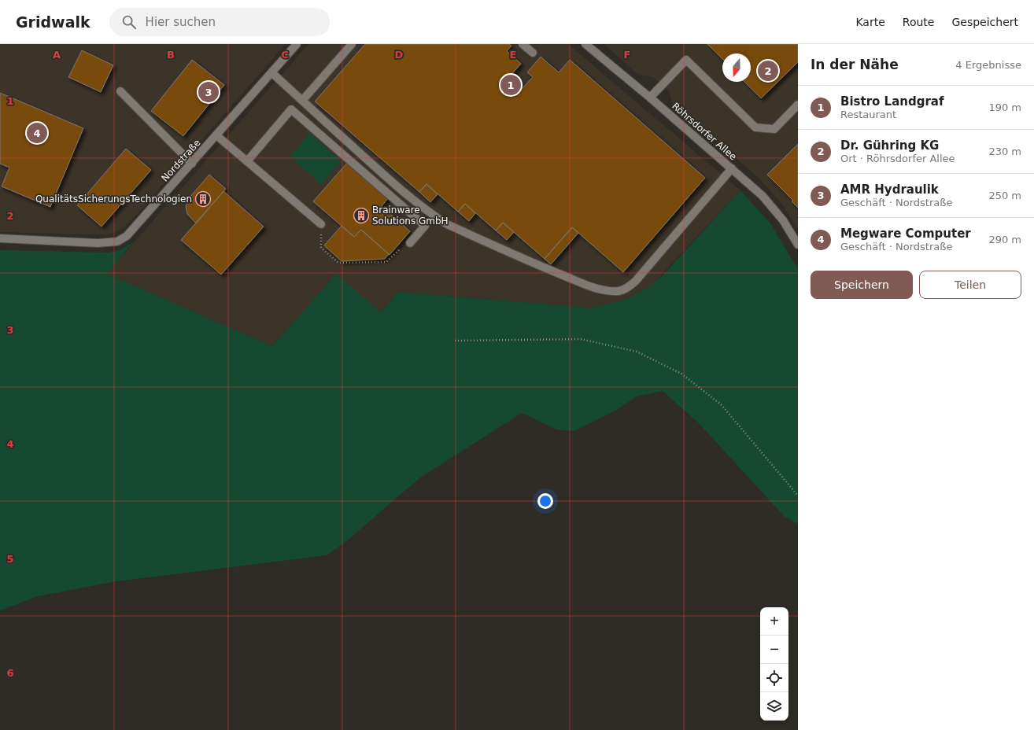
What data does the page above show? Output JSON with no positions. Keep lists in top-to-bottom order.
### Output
{
  "streets": {
    "street": ["Röhrsdorfer Allee", "Nordstraße"]
  },
  "places": {
    "building": ["QualitätsSicherungsTechnologien", "Brainware Solutions GmbH"]
  },
  "north": "bottom",
  "page": {
    "header": "Gridwalk",
    "search": "Hier suchen",
    "nav": ["Karte", "Route", "Gespeichert"],
    "heading": ["In der Nähe", "4 Ergebnisse"],
    "pins": [
      "2",
      "1",
      "3",
      "4"
    ],
    "list": [
      {
        "mark": "1",
        "name": "Bistro Landgraf",
        "note": "Restaurant",
        "value": "190 m"
      },
      {
        "mark": "2",
        "name": "Dr. Gühring KG",
        "note": "Ort · Röhrsdorfer Allee",
        "value": "230 m"
      },
      {
        "mark": "3",
        "name": "AMR Hydraulik",
        "note": "Geschäft · Nordstraße",
        "value": "250 m"
      },
      {
        "mark": "4",
        "name": "Megware Computer",
        "note": "Geschäft · Nordstraße",
        "value": "290 m"
      }
    ],
    "buttons": ["Speichern", "Teilen"],
    "map_buttons": ["+", "−"]
  },
  "grid": {
    "columns": [
      "A",
      "B",
      "C",
      "D",
      "E",
      "F"
    ],
    "rows": [
      "1",
      "2",
      "3",
      "4",
      "5",
      "6"
    ]
  }
}
